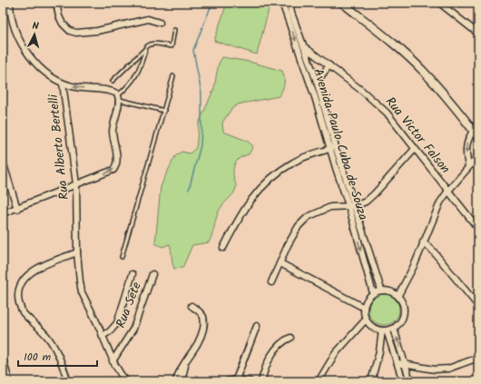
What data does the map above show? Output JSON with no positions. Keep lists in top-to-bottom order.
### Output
{
  "streets": {
    "street": [
      "Rua Victor Falson",
      "Avenida Paulo Cuba de Souza",
      "Rua Alberto Bertelli",
      "Rua Sete"
    ]
  },
  "crossings": [
    ["Rua Victor Falson", "Avenida Paulo Cuba de Souza"],
    ["Rua Alberto Bertelli", "Rua Sete"]
  ],
  "scale_bar": "100 m",
  "north": "top"
}
